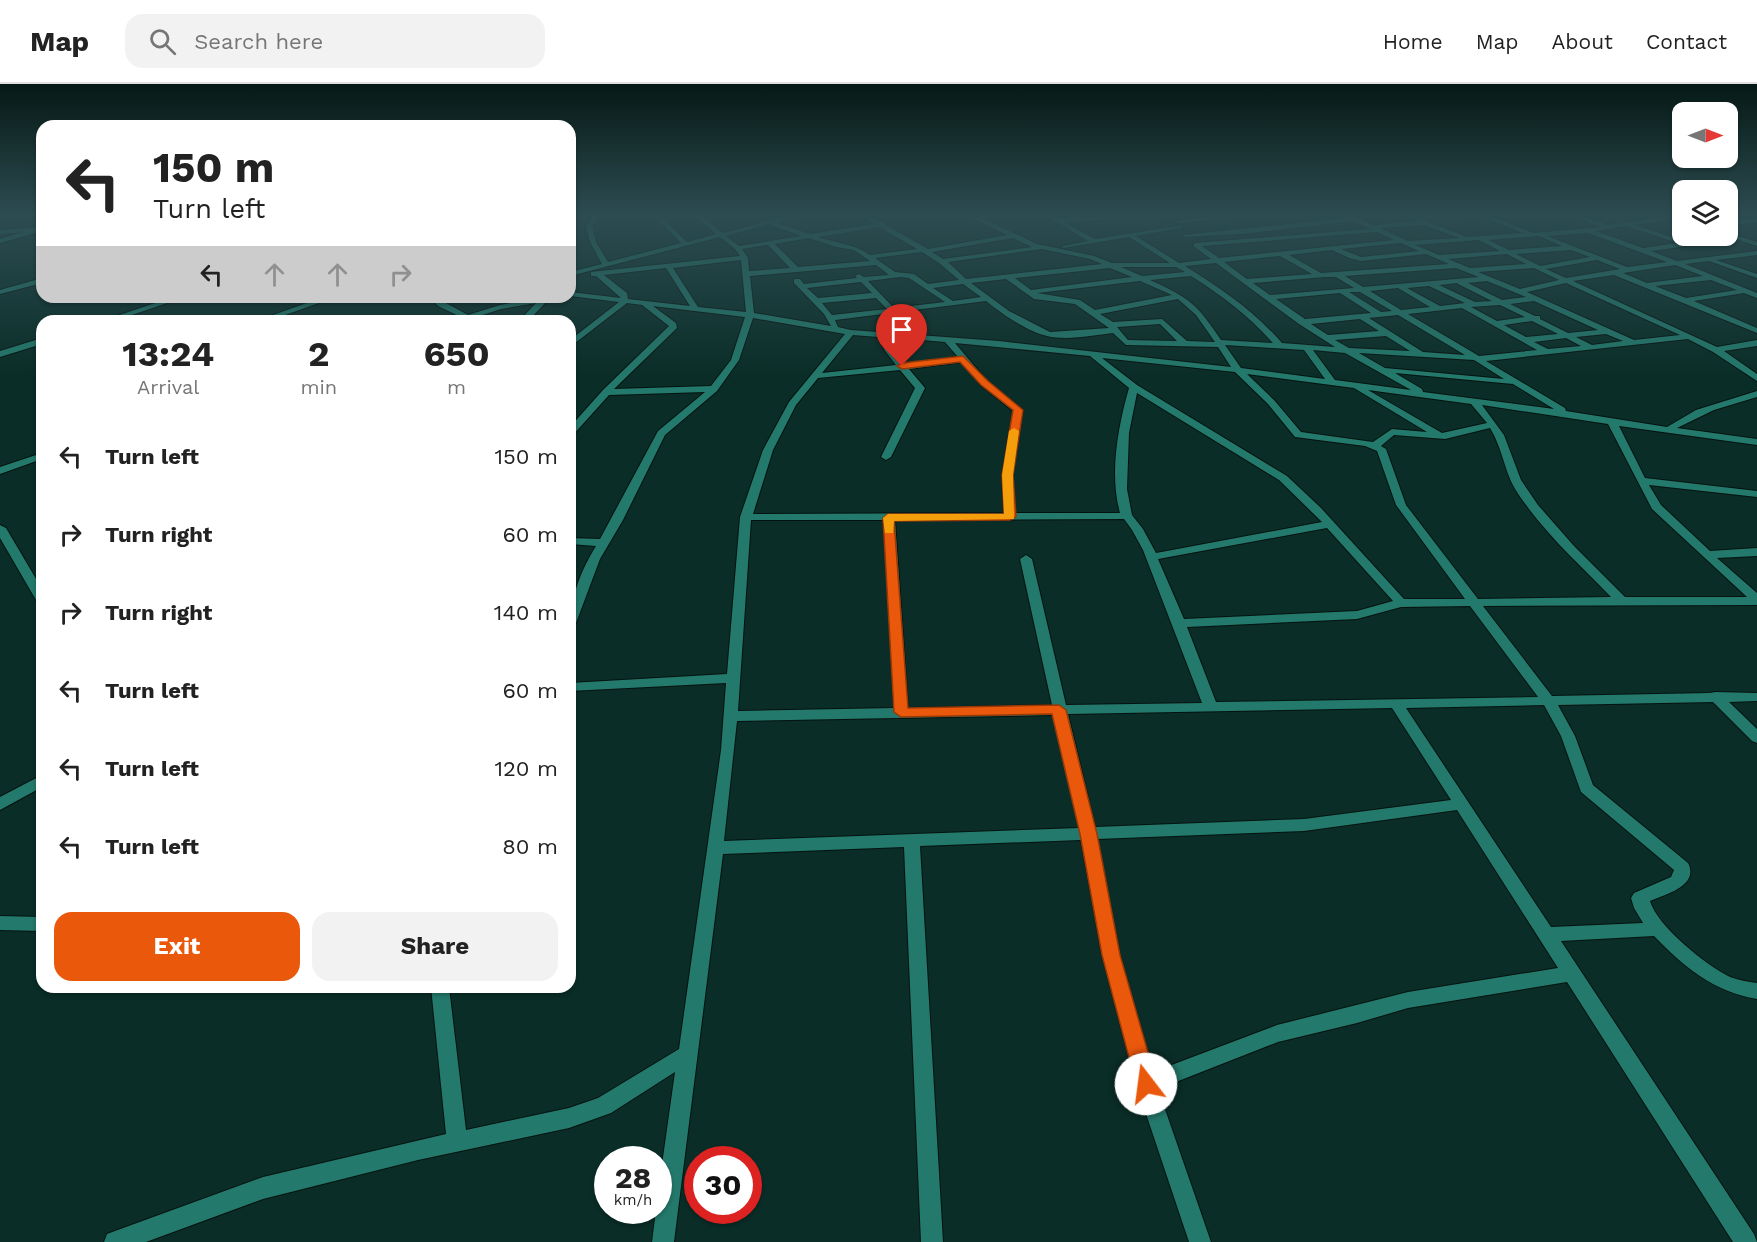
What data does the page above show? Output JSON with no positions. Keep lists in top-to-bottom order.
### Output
{
  "north": "right",
  "page": {
    "header": "Map",
    "search": "Search here",
    "nav": [
      "Home",
      "Map",
      "About",
      "Contact"
    ],
    "turn": ["150 m", "Turn left"],
    "eta": [
      "13:24",
      "Arrival",
      "2",
      "min",
      "650",
      "m"
    ],
    "list": [
      {
        "name": "Turn left",
        "value": "150 m"
      },
      {
        "name": "Turn right",
        "value": "60 m"
      },
      {
        "name": "Turn right",
        "value": "140 m"
      },
      {
        "name": "Turn left",
        "value": "60 m"
      },
      {
        "name": "Turn left",
        "value": "120 m"
      },
      {
        "name": "Turn left",
        "value": "80 m"
      }
    ],
    "buttons": ["Exit", "Share"],
    "speed": "28 km/h",
    "limit": "30"
  }
}
